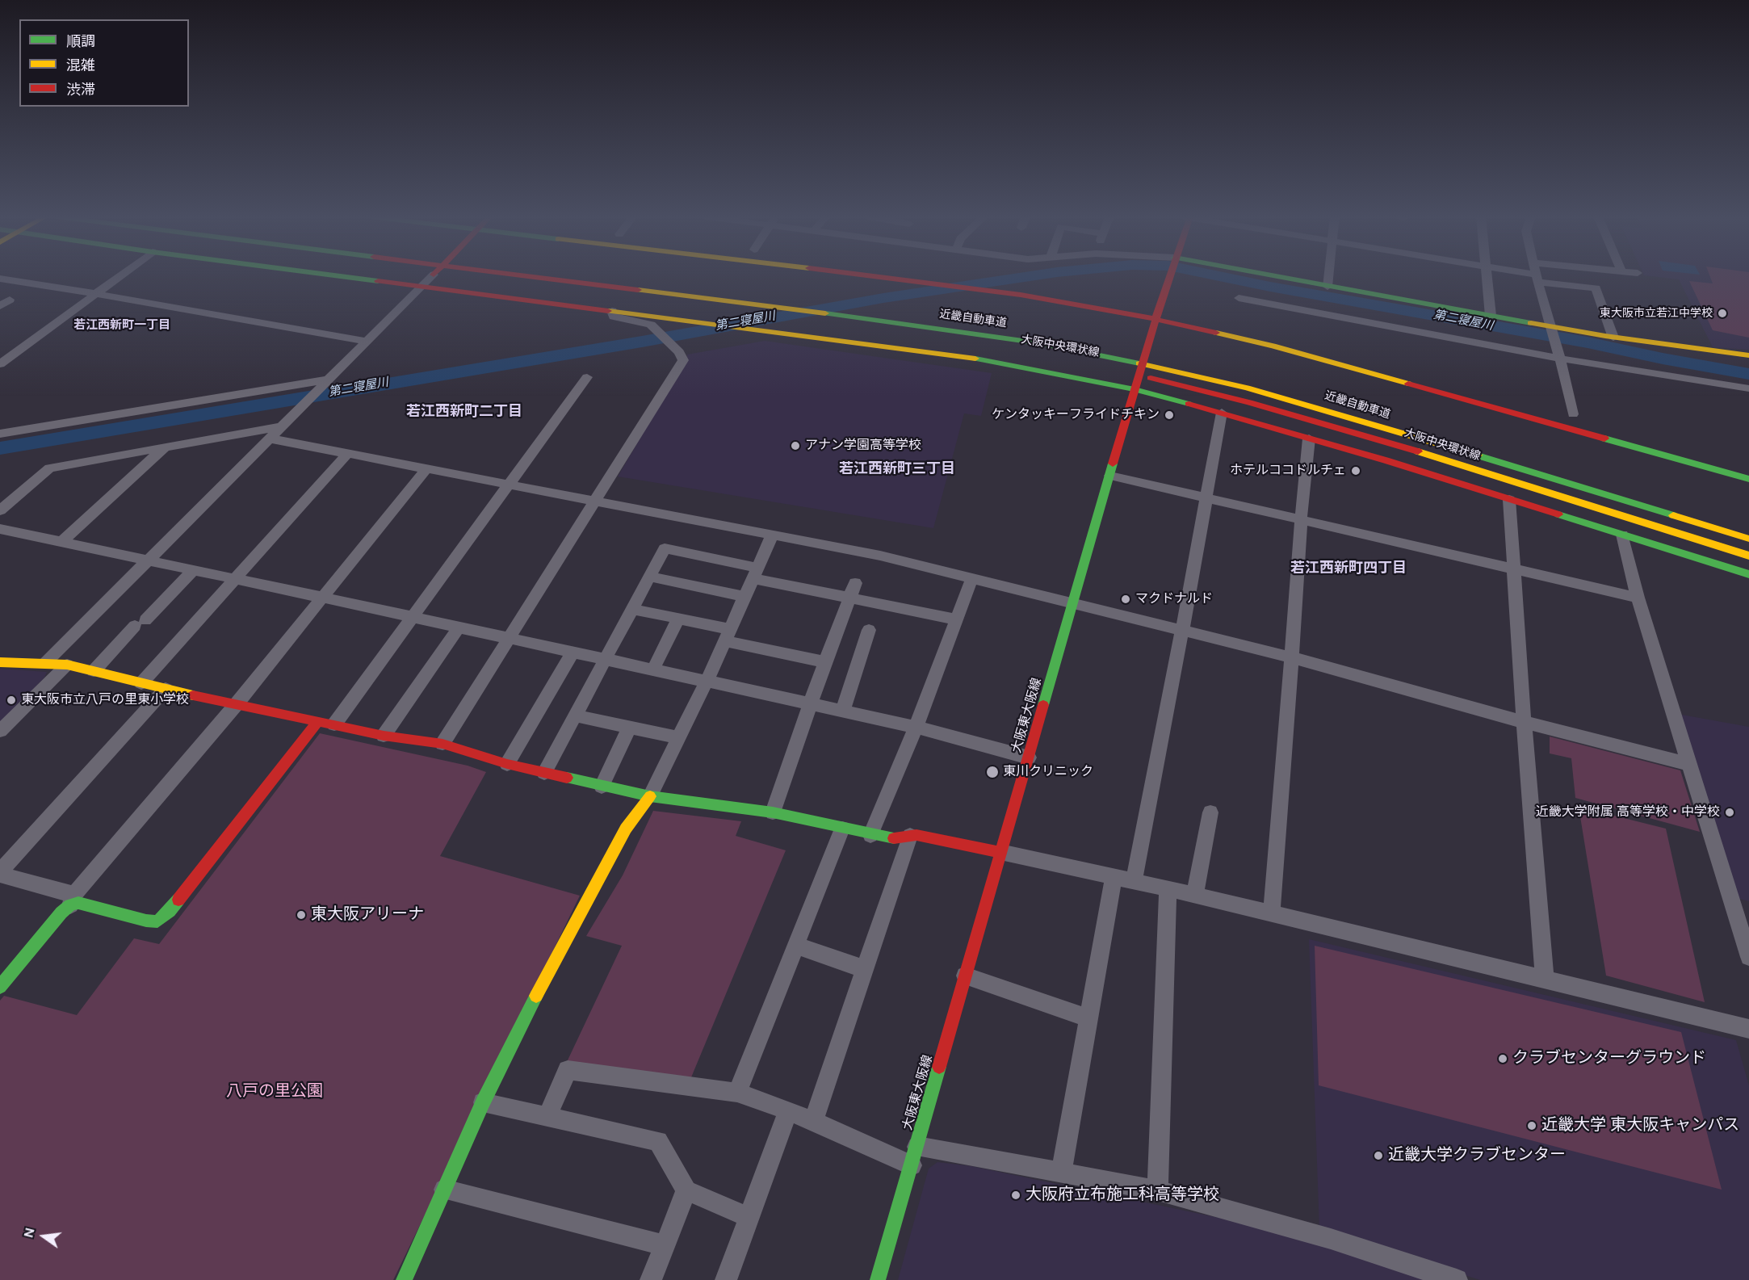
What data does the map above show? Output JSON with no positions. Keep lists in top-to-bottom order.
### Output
{
  "streets": {
    "main road": ["近畿自動車道", "大阪中央環状線", "大阪東大阪線"]
  },
  "districts": [
    "若江西新町一丁目",
    "若江西新町二丁目",
    "若江西新町三丁目",
    "若江西新町四丁目"
  ],
  "water": ["第二寝屋川"],
  "parks": ["八戸の里公園"],
  "places": [
    "東大阪市立若江中学校",
    "ケンタッキーフライドチキン",
    "アナン学園高等学校",
    "ホテルココドルチェ",
    "マクドナルド",
    "東大阪市立八戸の里東小学校",
    "東川クリニック",
    "近畿大学附属 高等学校・中学校",
    "東大阪アリーナ",
    "クラブセンターグラウンド",
    "近畿大学 東大阪キャンパス",
    "近畿大学クラブセンター",
    "大阪府立布施工科高等学校"
  ],
  "legend": ["順調", "混雑", "渋滞"],
  "north": "left"
}
